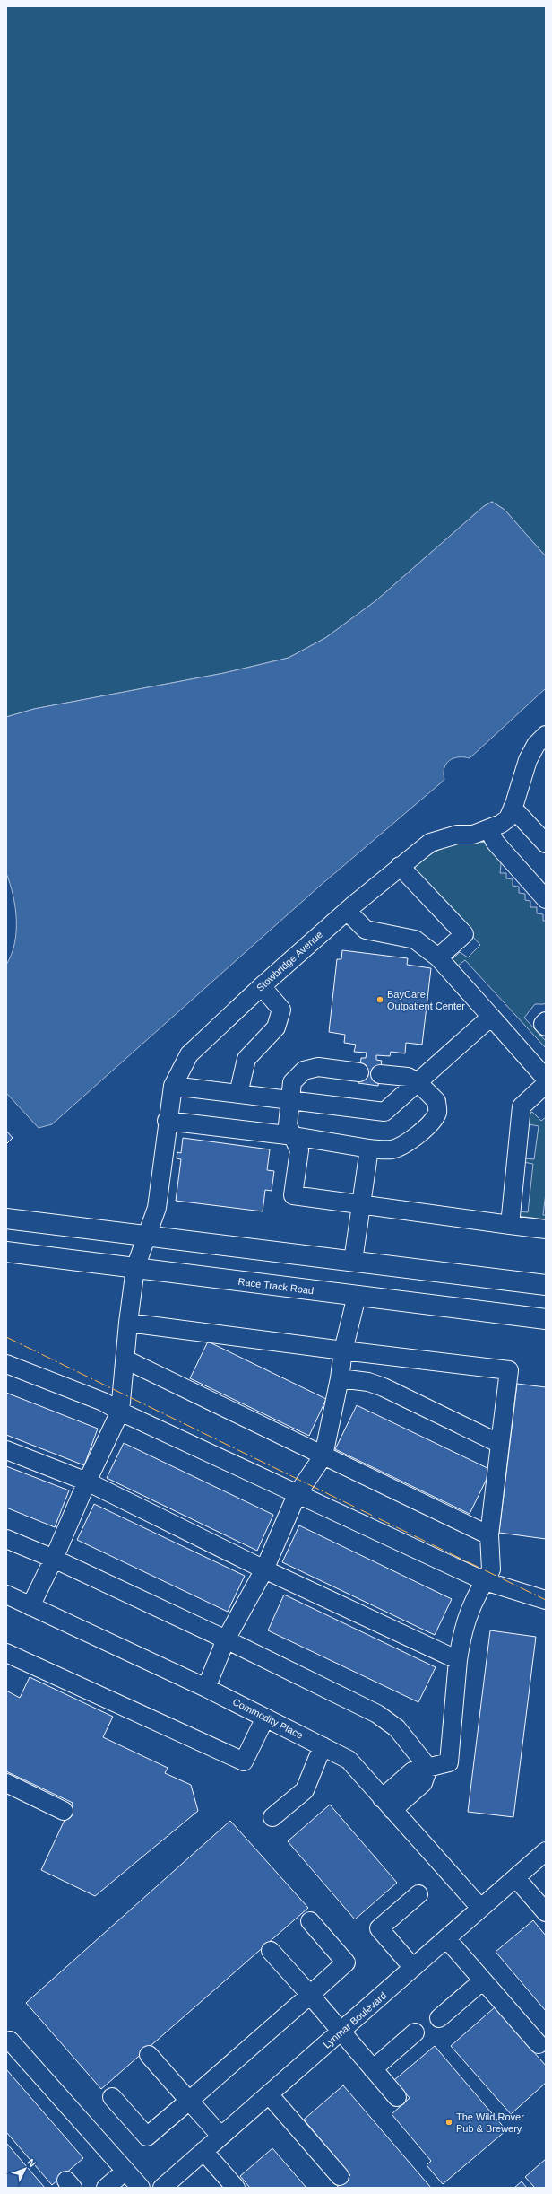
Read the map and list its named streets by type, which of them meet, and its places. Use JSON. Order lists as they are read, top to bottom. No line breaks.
{"streets":{"main road":["Race Track Road"],"street":["Stowbridge Avenue","Commodity Place","Lynmar Boulevard"]},"crossings":[["Stowbridge Avenue","Race Track Road"],["Stowbridge Avenue","Commodity Place"],["Commodity Place","Lynmar Boulevard"]],"places":["BayCare Outpatient Center","The Wild Rover Pub & Brewery"],"north":"top right"}
